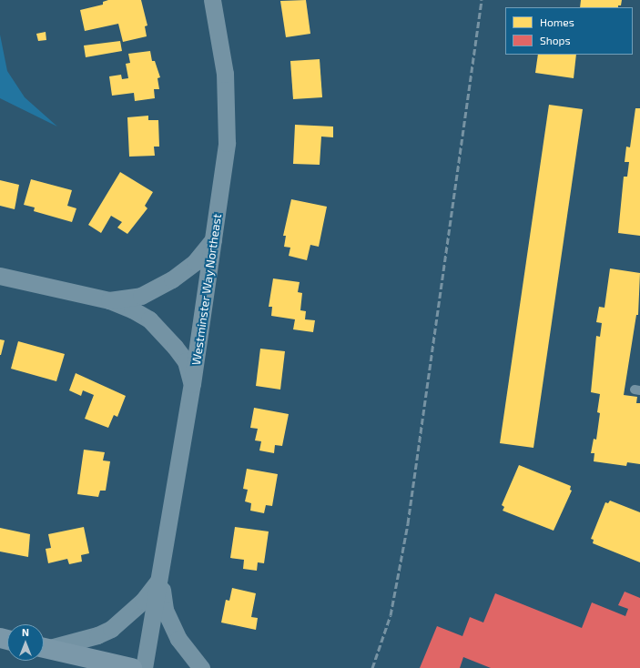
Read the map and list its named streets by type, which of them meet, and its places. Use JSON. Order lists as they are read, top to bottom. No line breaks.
{"streets":{"street":["Westminster Way Northeast"]},"legend":["Homes","Shops"],"north":"top"}
